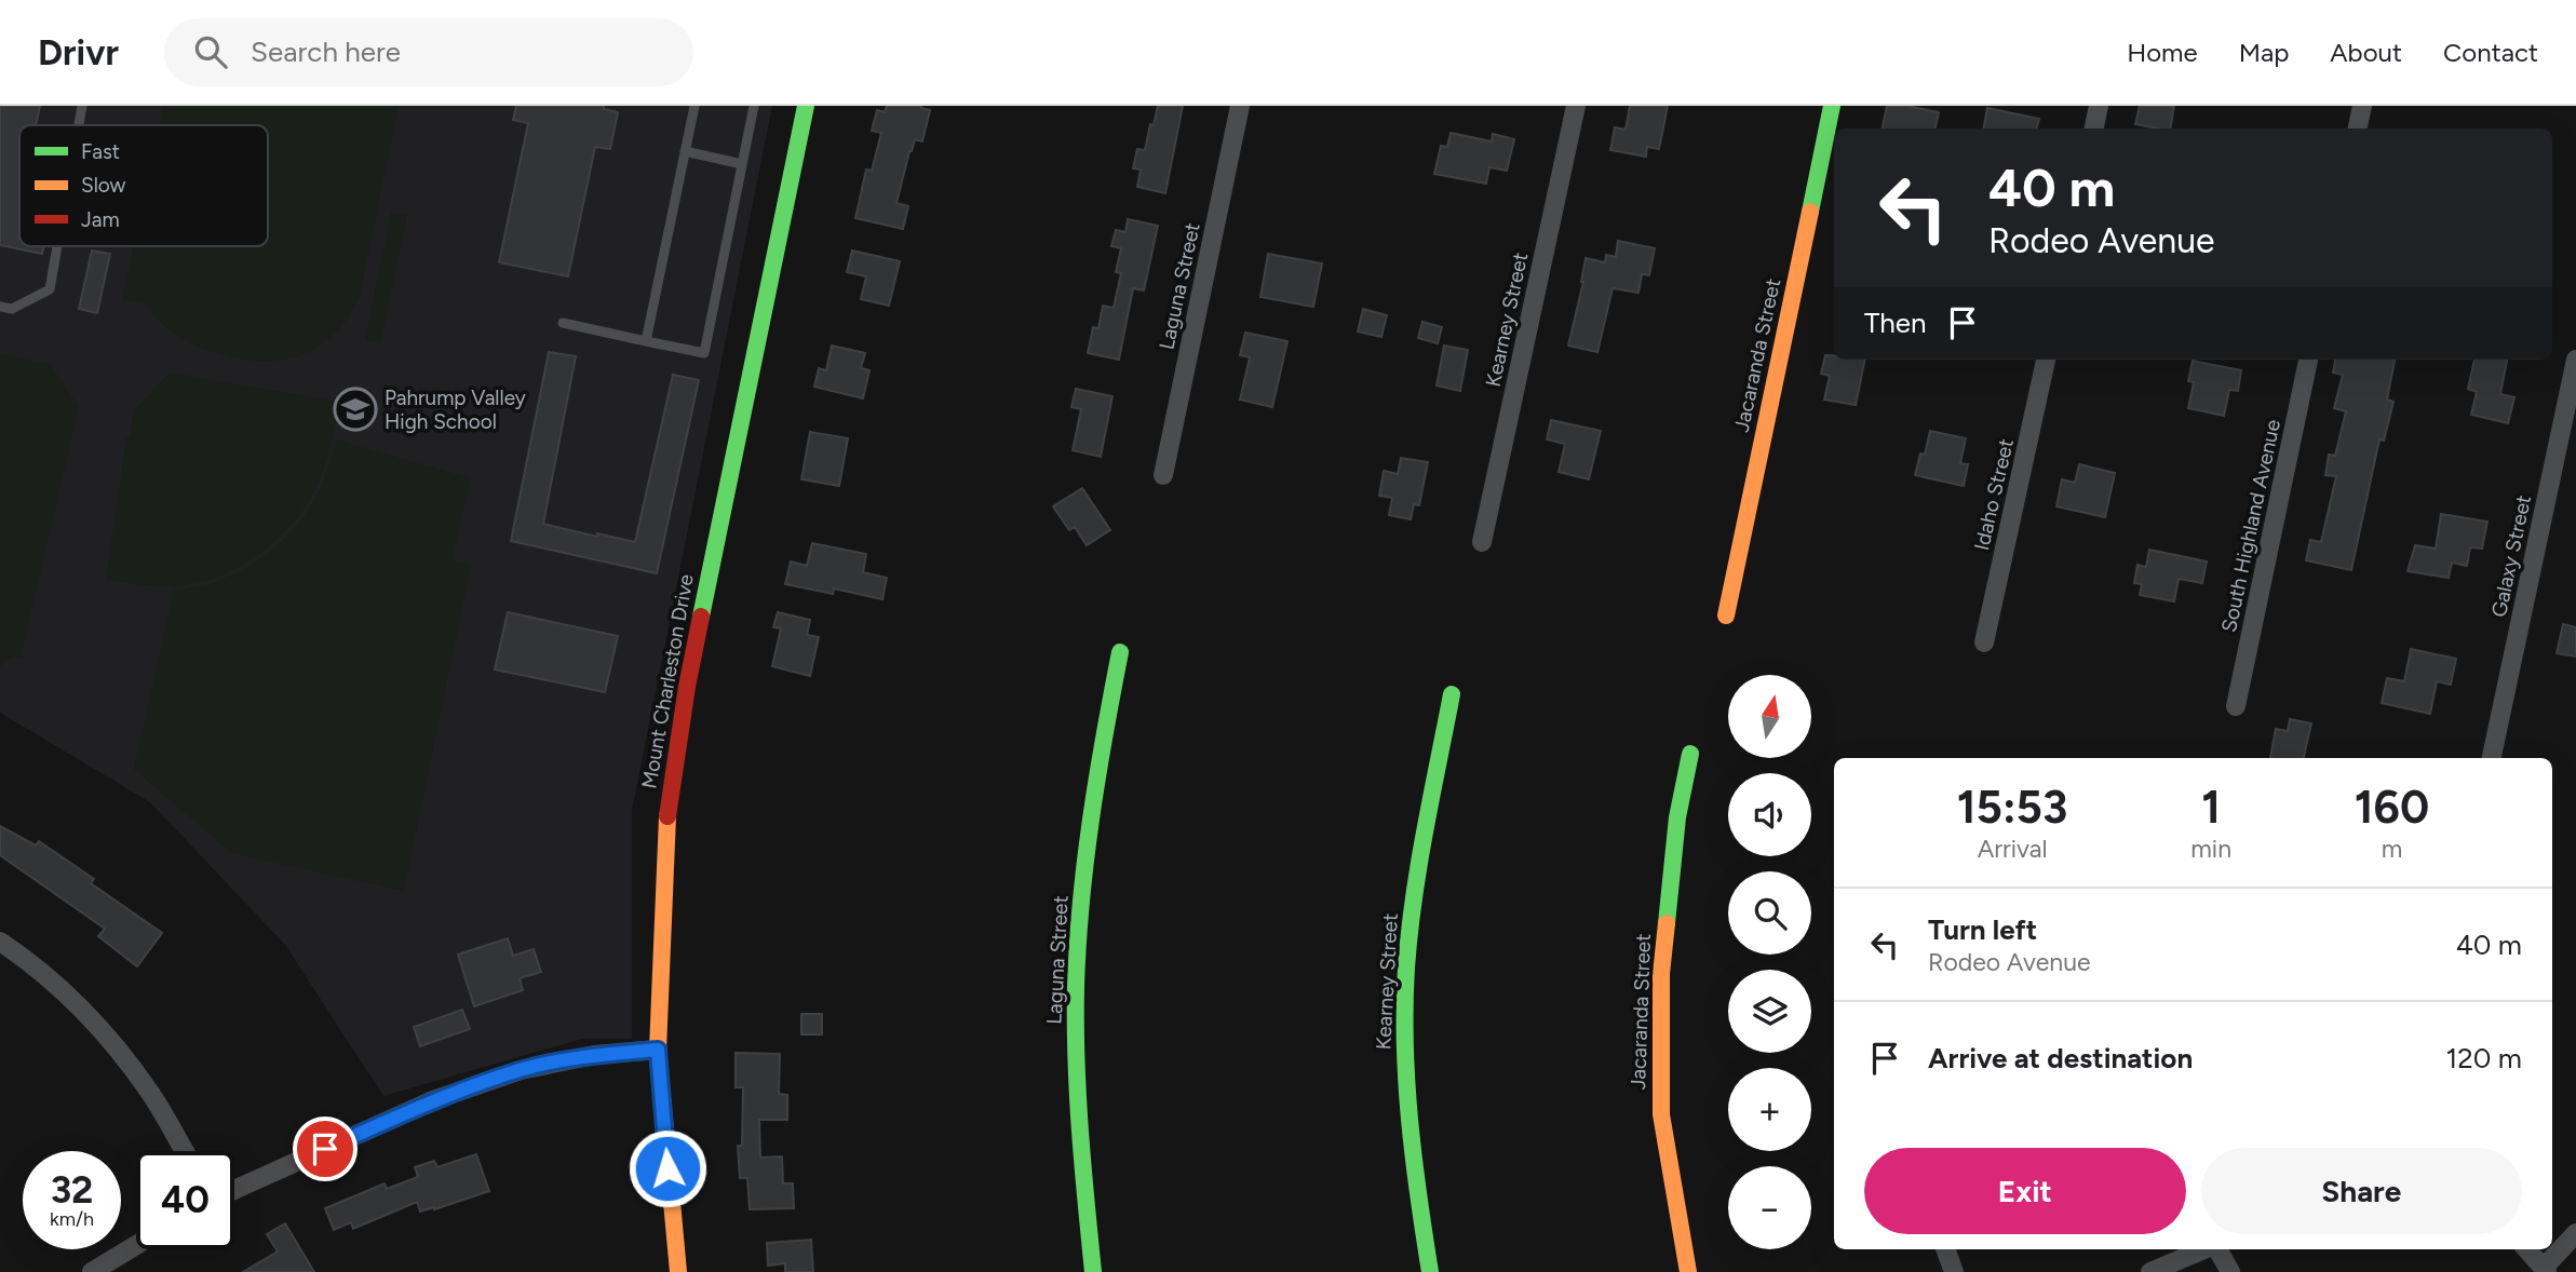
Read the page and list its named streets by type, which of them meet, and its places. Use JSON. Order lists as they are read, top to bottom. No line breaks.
{"streets":{"street":["Laguna Street","Kearney Street","Jacaranda Street","Idaho Street","South Highland Avenue","Galaxy Street","Mount Charleston Drive"]},"places":{"school or university":["Pahrump Valley High School"]},"legend":["Fast","Slow","Jam"],"north":"top","page":{"header":"Drivr","search":"Search here","nav":["Home","Map","About","Contact"],"turn":["40 m","Rodeo Avenue"],"then":"Then","map_buttons":["+","−"],"eta":["15:53","Arrival","1","min","160","m"],"list":[{"name":"Turn left","note":"Rodeo Avenue","value":"40 m"},{"name":"Arrive at destination","value":"120 m"}],"buttons":["Exit","Share"],"speed":"32 km/h","limit":"40"}}
